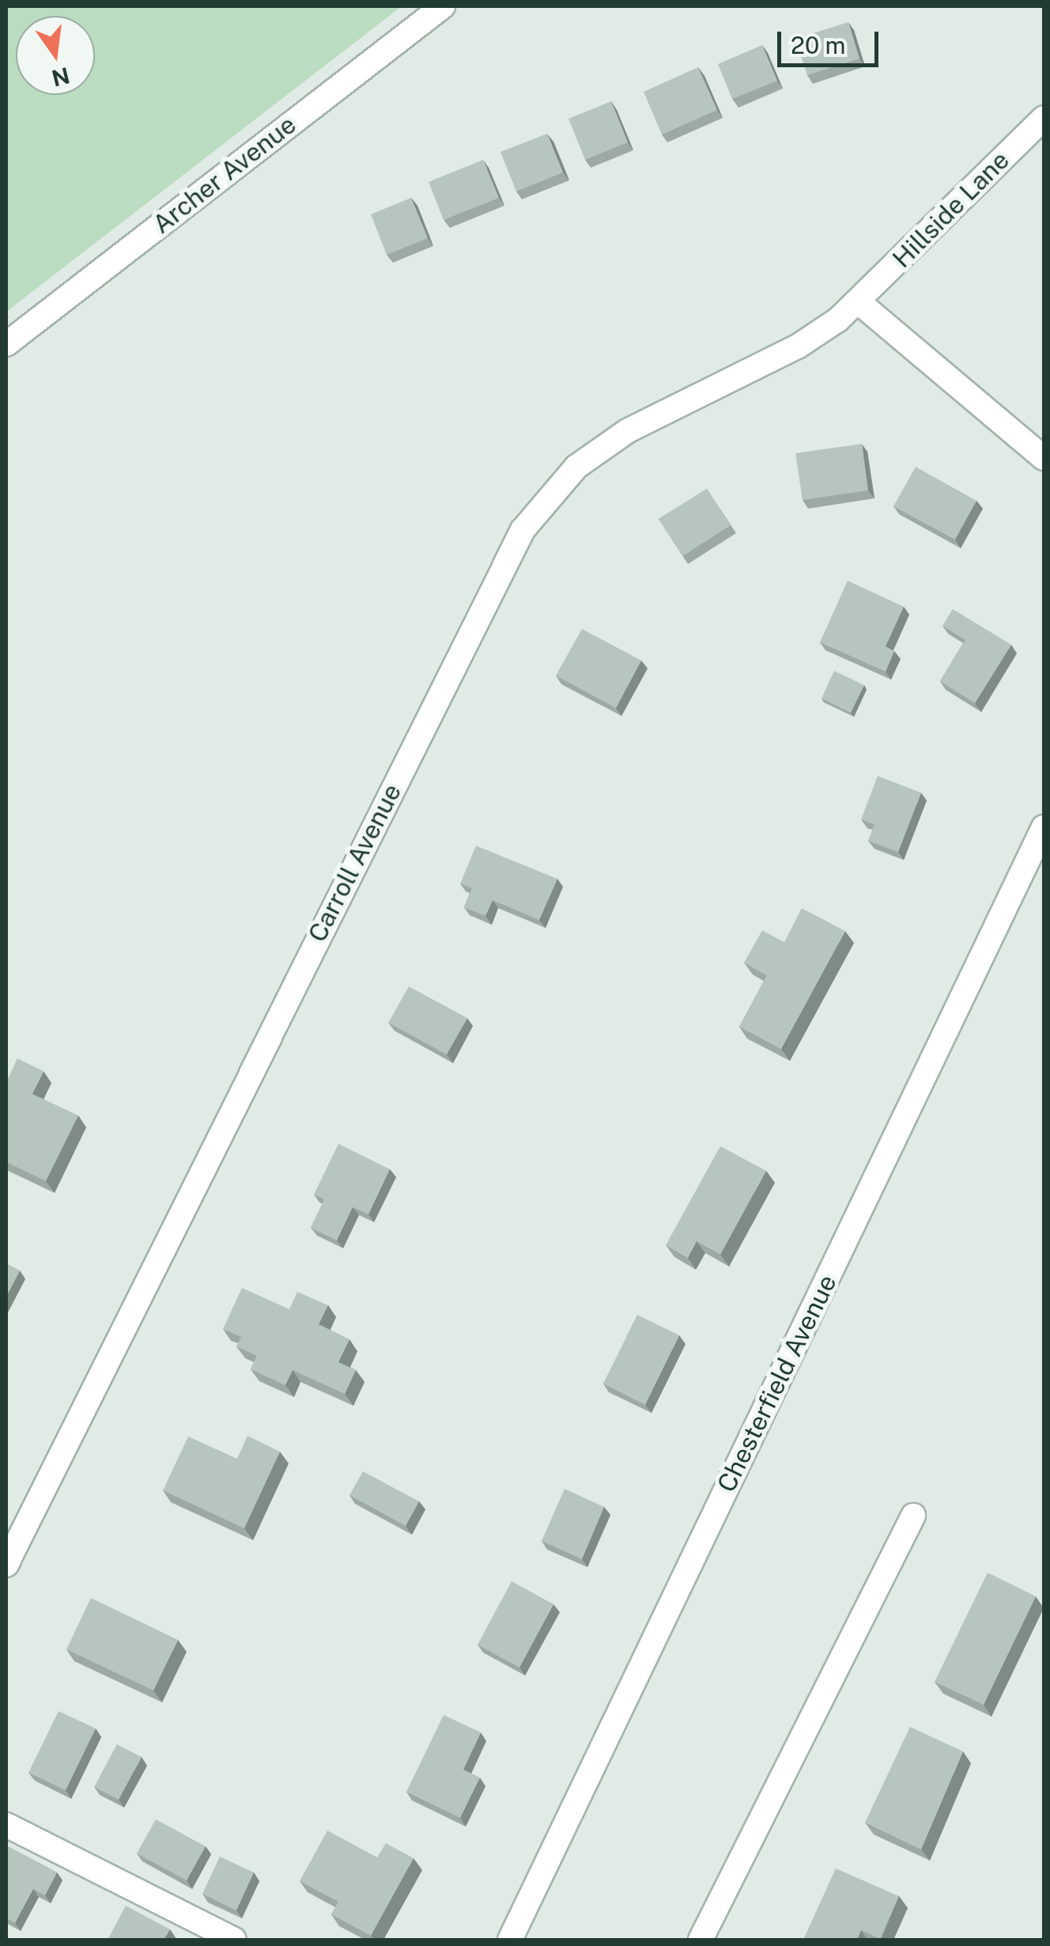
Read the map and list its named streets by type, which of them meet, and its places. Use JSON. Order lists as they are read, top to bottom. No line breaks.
{"streets":{"street":["Archer Avenue","Hillside Lane","Carroll Avenue","Chesterfield Avenue"]},"crossings":[["Hillside Lane","Carroll Avenue"]],"scale_bar":"20 m","north":"bottom"}
